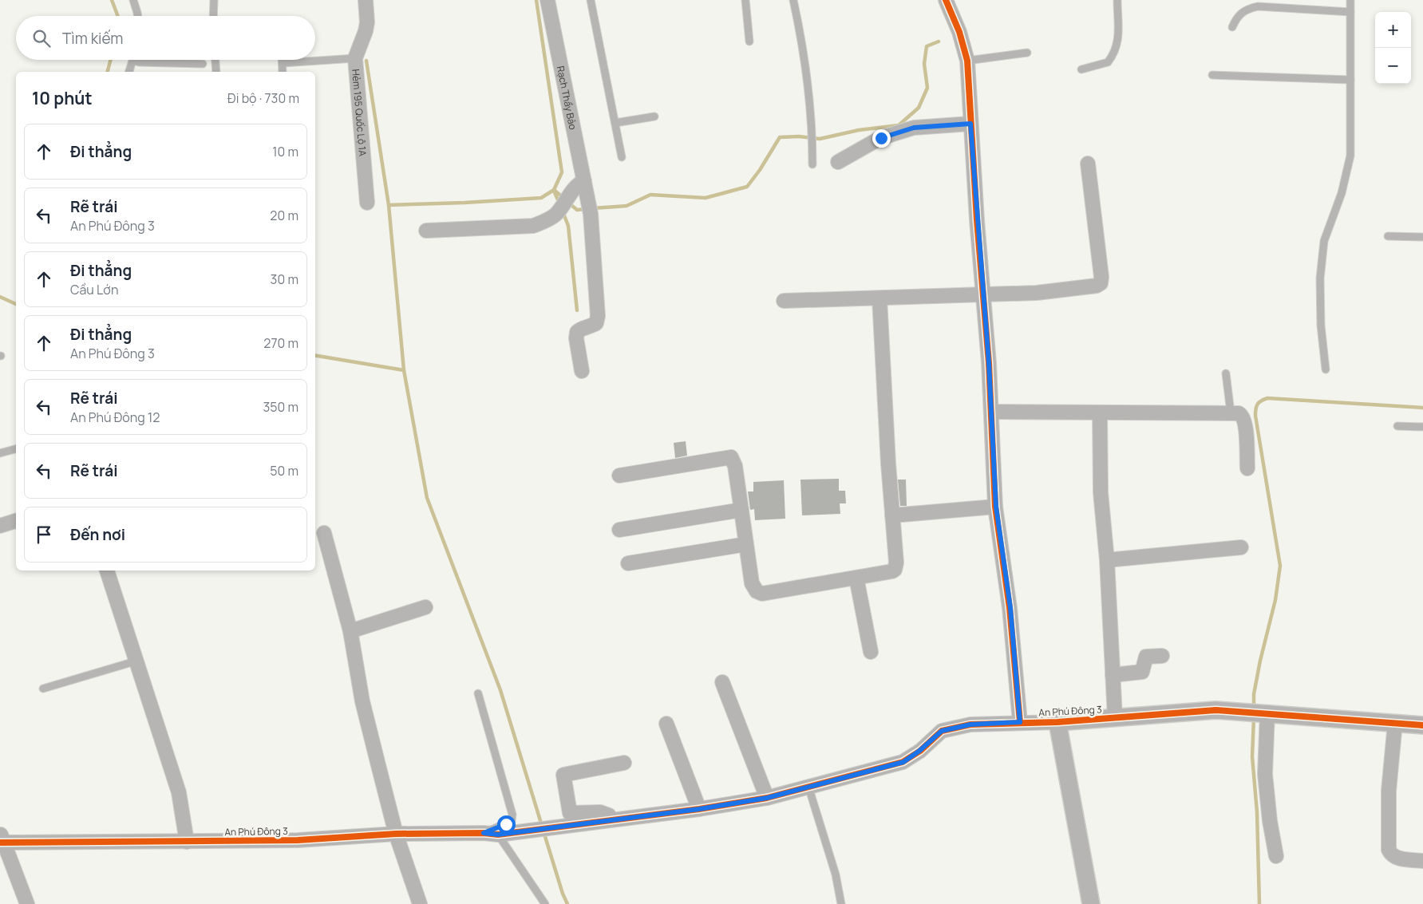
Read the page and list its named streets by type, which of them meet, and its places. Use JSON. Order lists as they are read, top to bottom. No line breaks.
{"streets":{"street":["Rạch Thầy Bảo","Hẻm 195 Quốc Lộ 1A","An Phú Đông 3"]},"page":{"map_buttons":["+","−"],"search":"Tìm kiếm","heading":["10 phút","Đi bộ · 730 m"],"list":[["Đi thẳng","10 m"],["Rẽ trái","An Phú Đông 3","20 m"],["Đi thẳng","Cầu Lớn","30 m"],["Đi thẳng","An Phú Đông 3","270 m"],["Rẽ trái","An Phú Đông 12","350 m"],["Rẽ trái","50 m"],"Đến nơi"]}}
